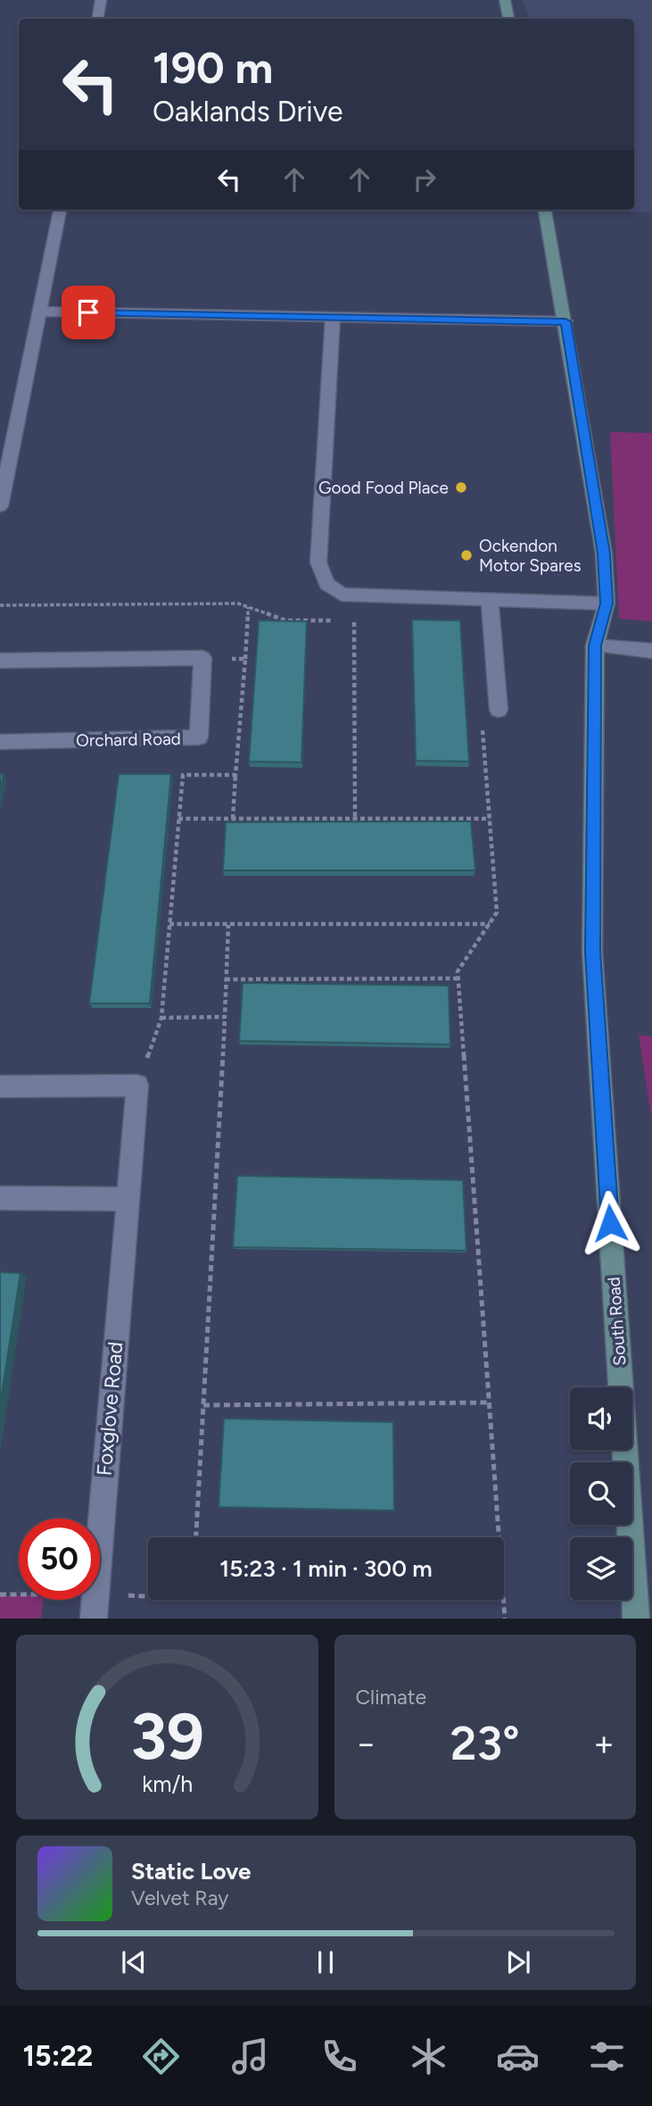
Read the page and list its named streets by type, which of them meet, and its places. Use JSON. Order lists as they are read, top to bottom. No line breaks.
{"streets":{"main road":["South Road"],"street":["Orchard Road","Foxglove Road"]},"places":["Good Food Place","Ockendon Motor Spares"],"page":{"turn":["190 m","Oaklands Drive"],"limit":"50","trip":"15:23 · 1 min · 300 m","tile":"Climate","heat":["−","23°","+"],"song":["Static Love","Velvet Ray"],"tabs":"15:22","gauge":["39","km/h"]}}
